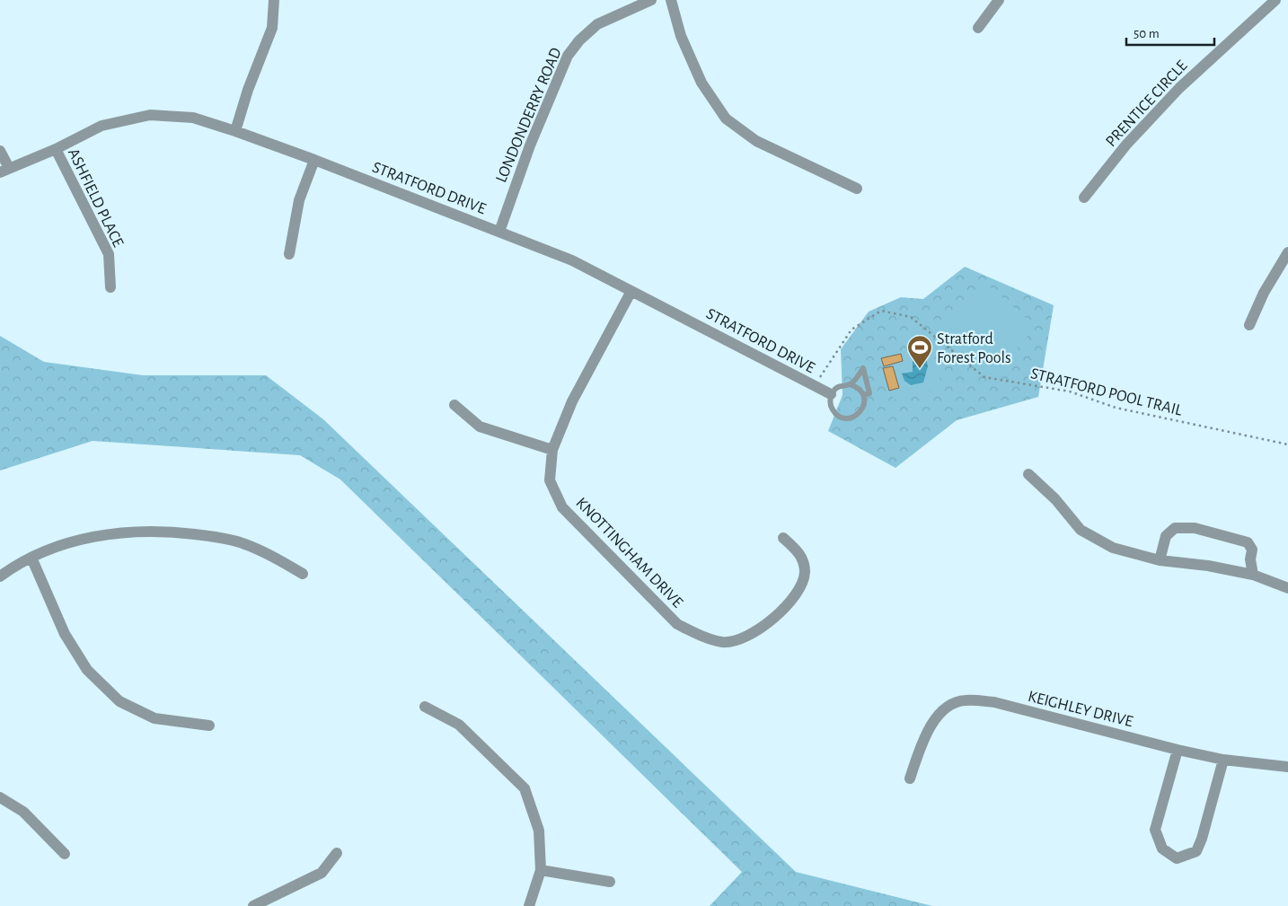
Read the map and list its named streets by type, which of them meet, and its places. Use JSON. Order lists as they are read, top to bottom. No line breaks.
{"streets":{"street":["PRENTICE CIRCLE","LONDONDERRY ROAD","STRATFORD DRIVE","ASHFIELD PLACE","KNOTTINGHAM DRIVE","KEIGHLEY DRIVE"],"path":["STRATFORD POOL TRAIL"]},"crossings":[["LONDONDERRY ROAD","STRATFORD DRIVE"],["STRATFORD DRIVE","ASHFIELD PLACE"],["STRATFORD DRIVE","STRATFORD POOL TRAIL"],["STRATFORD DRIVE","KNOTTINGHAM DRIVE"]],"places":{"sports":["Stratford Forest Pools"]},"scale_bar":"50 m"}
